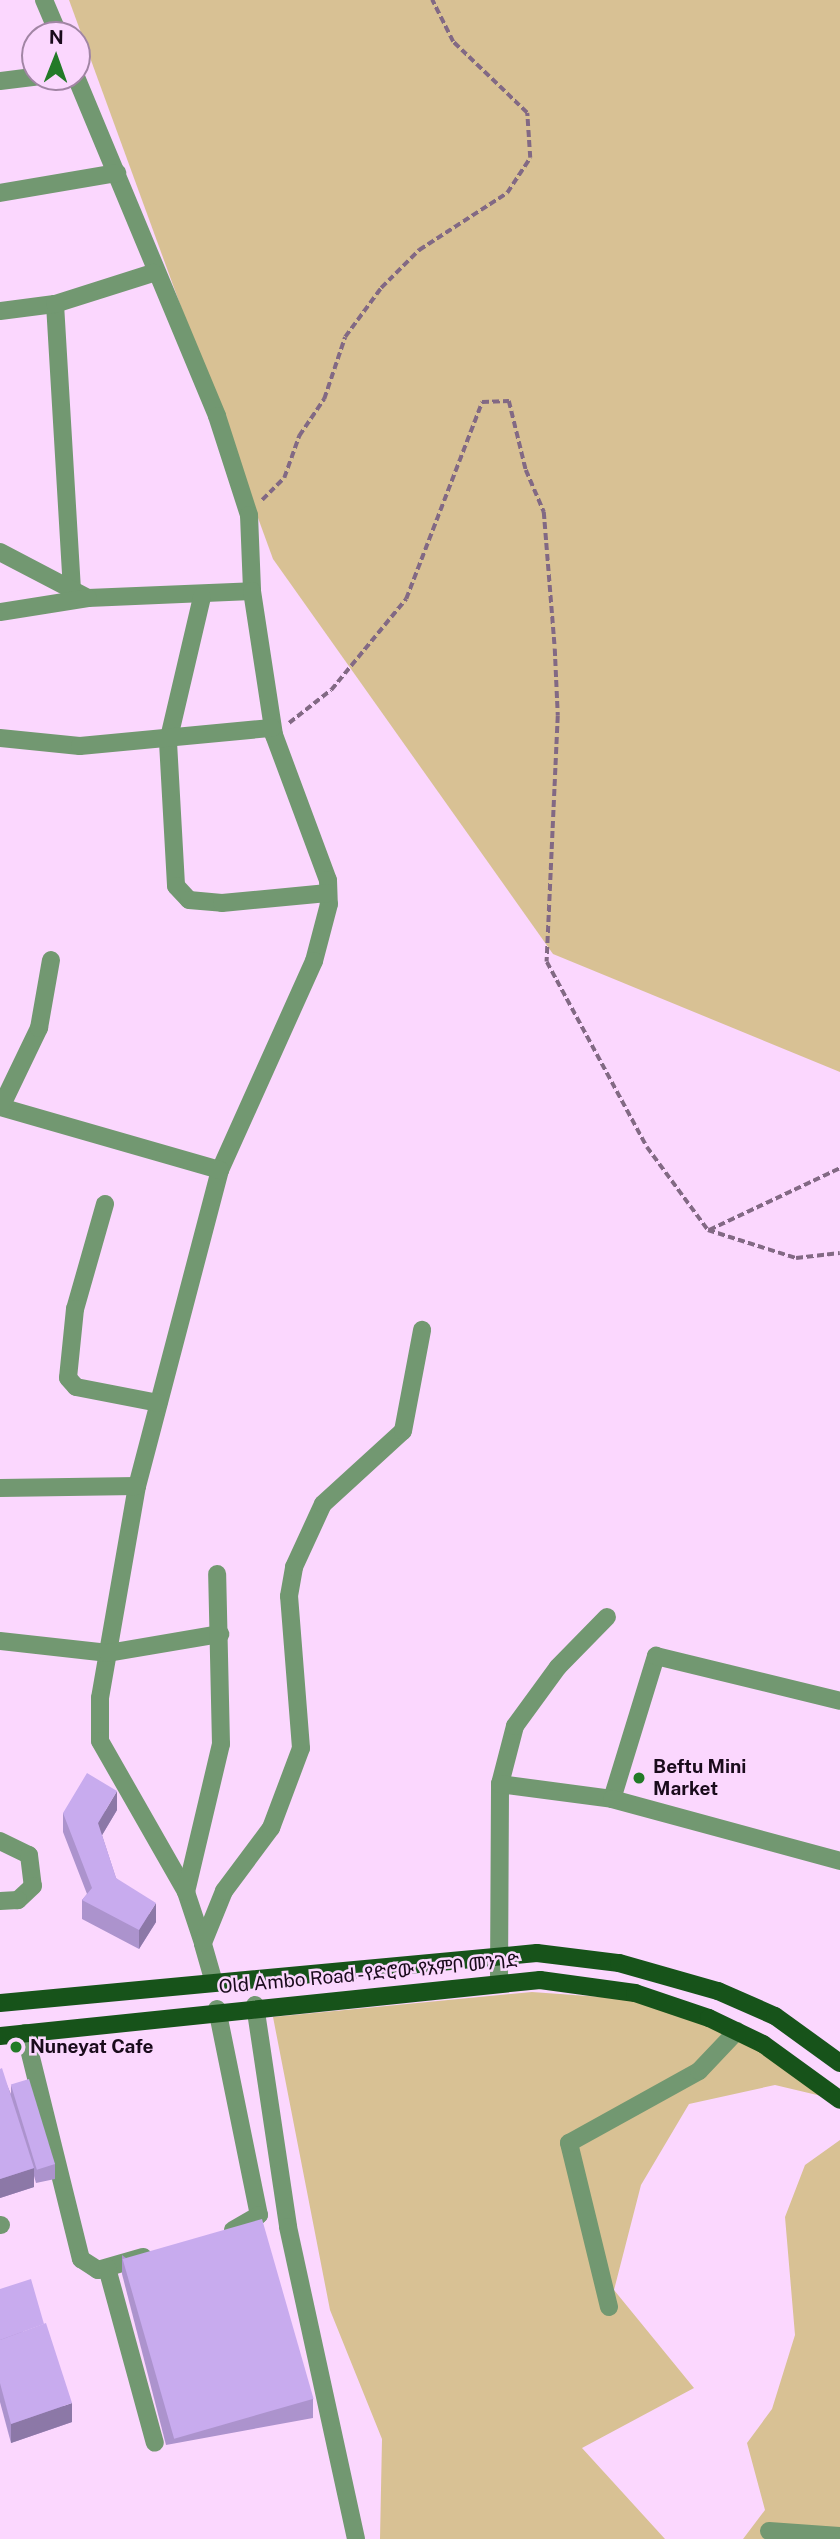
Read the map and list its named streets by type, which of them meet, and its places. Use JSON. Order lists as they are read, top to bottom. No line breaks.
{"streets":{"main road":["Old Ambo Road -የድሮው የአምቦ መንገድ"]},"places":["Beftu Mini Market","Nuneyat Cafe"],"north":"top"}
